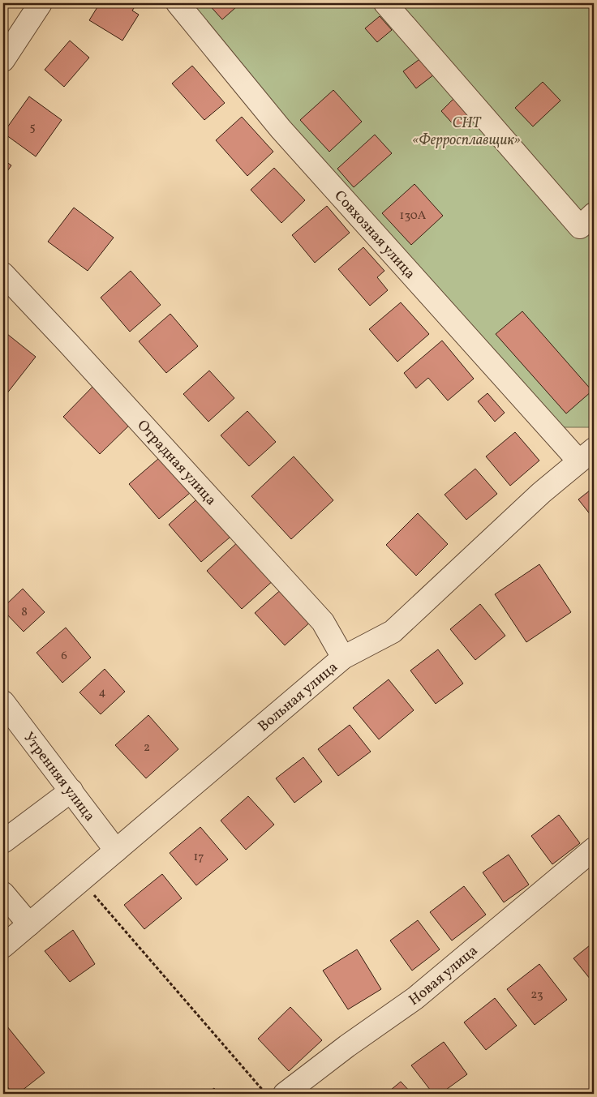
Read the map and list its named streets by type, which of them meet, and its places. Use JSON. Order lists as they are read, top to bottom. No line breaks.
{"streets":{"street":["Совхозная улица","Отрадная улица","Вольная улица","Утренняя улица","Новая улица"]},"crossings":[["Совхозная улица","Вольная улица"],["Отрадная улица","Вольная улица"],["Вольная улица","Утренняя улица"]],"parks":["СНТ «Ферросплавщик»"],"house_numbers":["5","130А","8","6","4","2","17","23"]}
